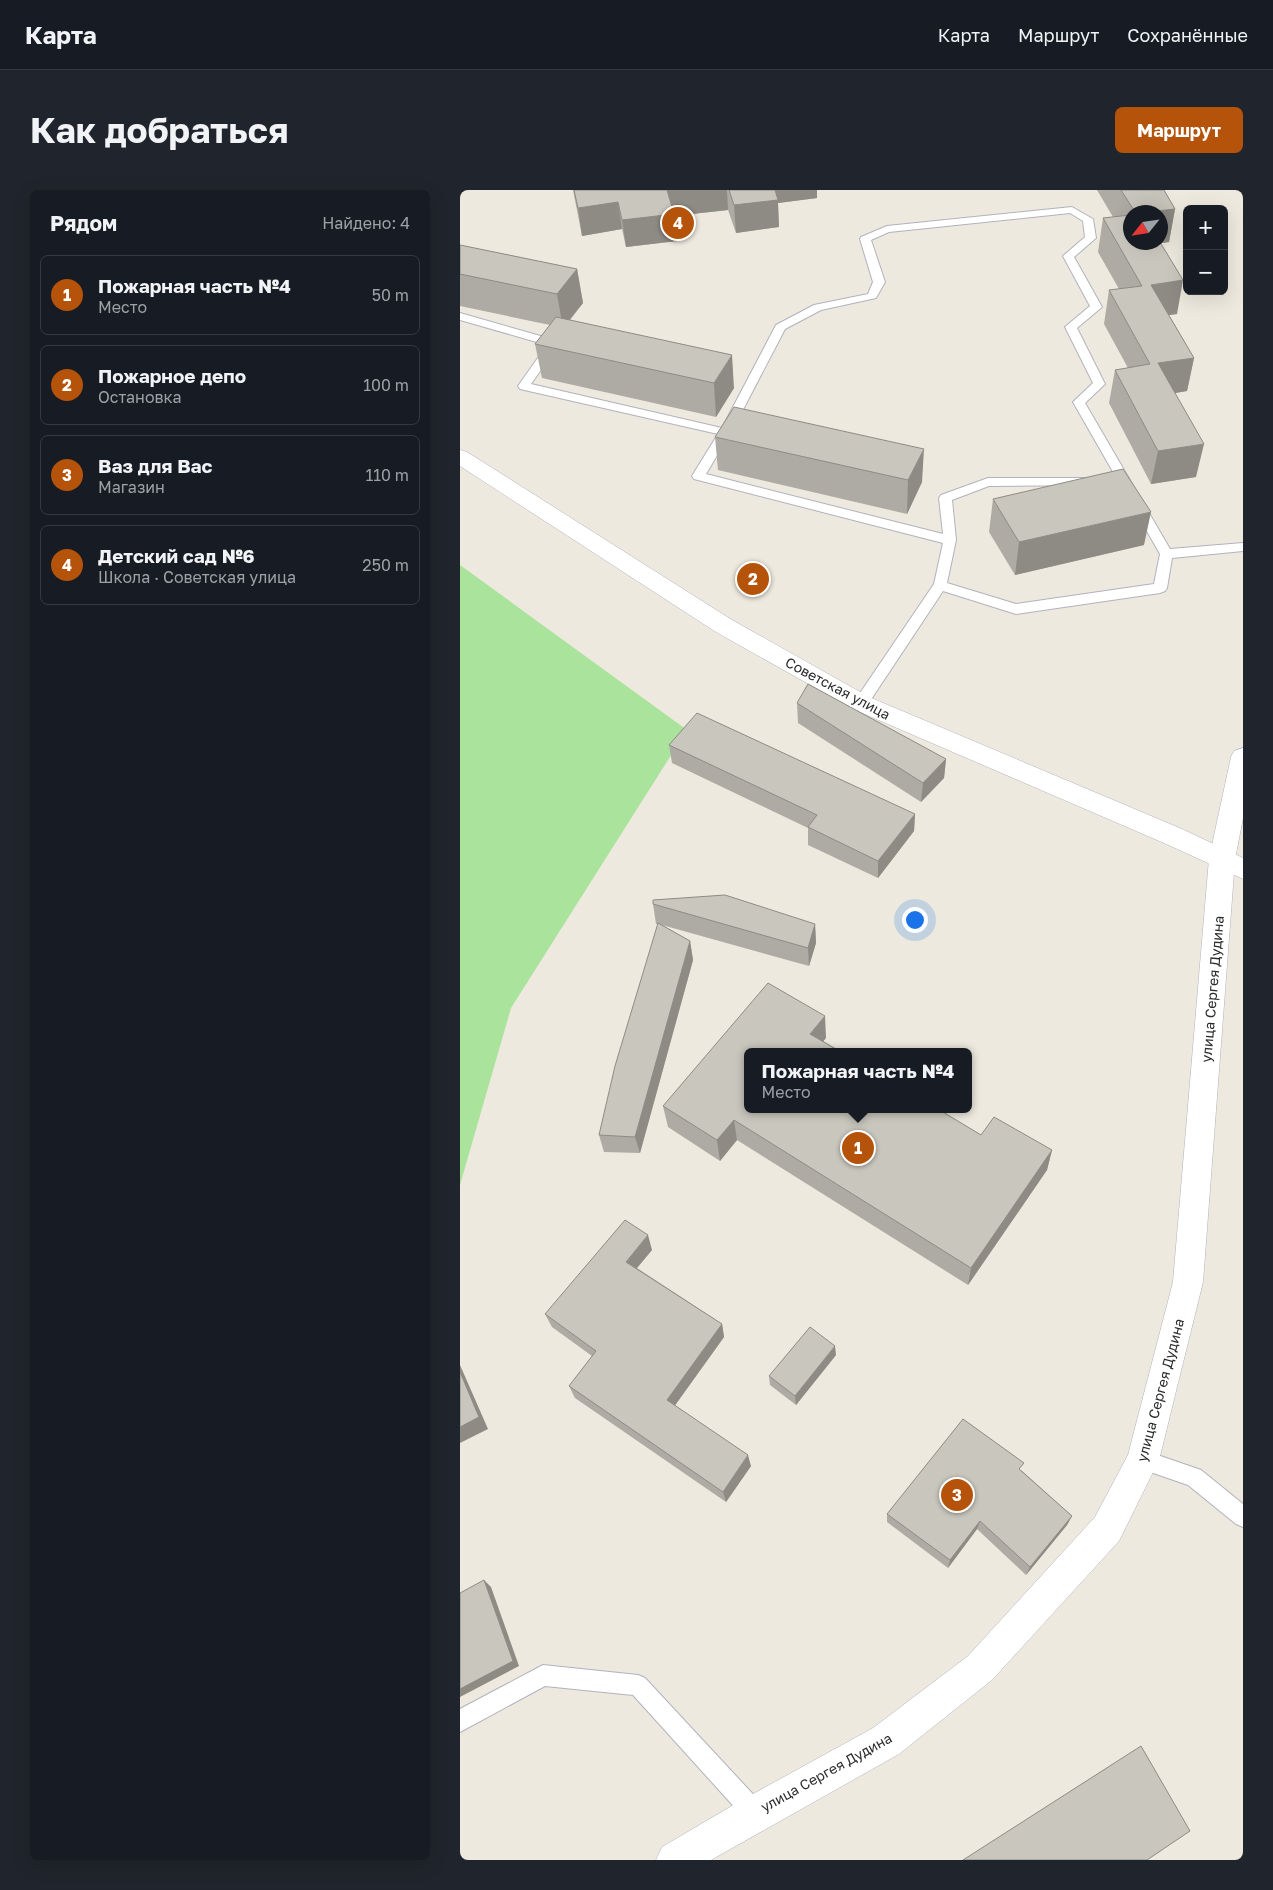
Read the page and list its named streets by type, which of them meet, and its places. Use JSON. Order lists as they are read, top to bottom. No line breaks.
{"streets":{"street":["Советская улица","улица Сергея Дудина"]},"crossings":[["Советская улица","улица Сергея Дудина"]],"north":"bottom left","page":{"header":"Карта","nav":["Карта","Маршрут","Сохранённые"],"buttons":"Маршрут","title":"Как добраться","heading":["Рядом","Найдено: 4"],"map_buttons":["+","−"],"pins":["4","2","1","3"],"list":[{"mark":"1","name":"Пожарная часть №4","note":"Место","value":"50 m"},{"mark":"2","name":"Пожарное депо","note":"Остановка","value":"100 m"},{"mark":"3","name":"Ваз для Вас","note":"Магазин","value":"110 m"},{"mark":"4","name":"Детский сад №6","note":"Школа · Советская улица","value":"250 m"}],"popup":["Пожарная часть №4","Место"]}}
